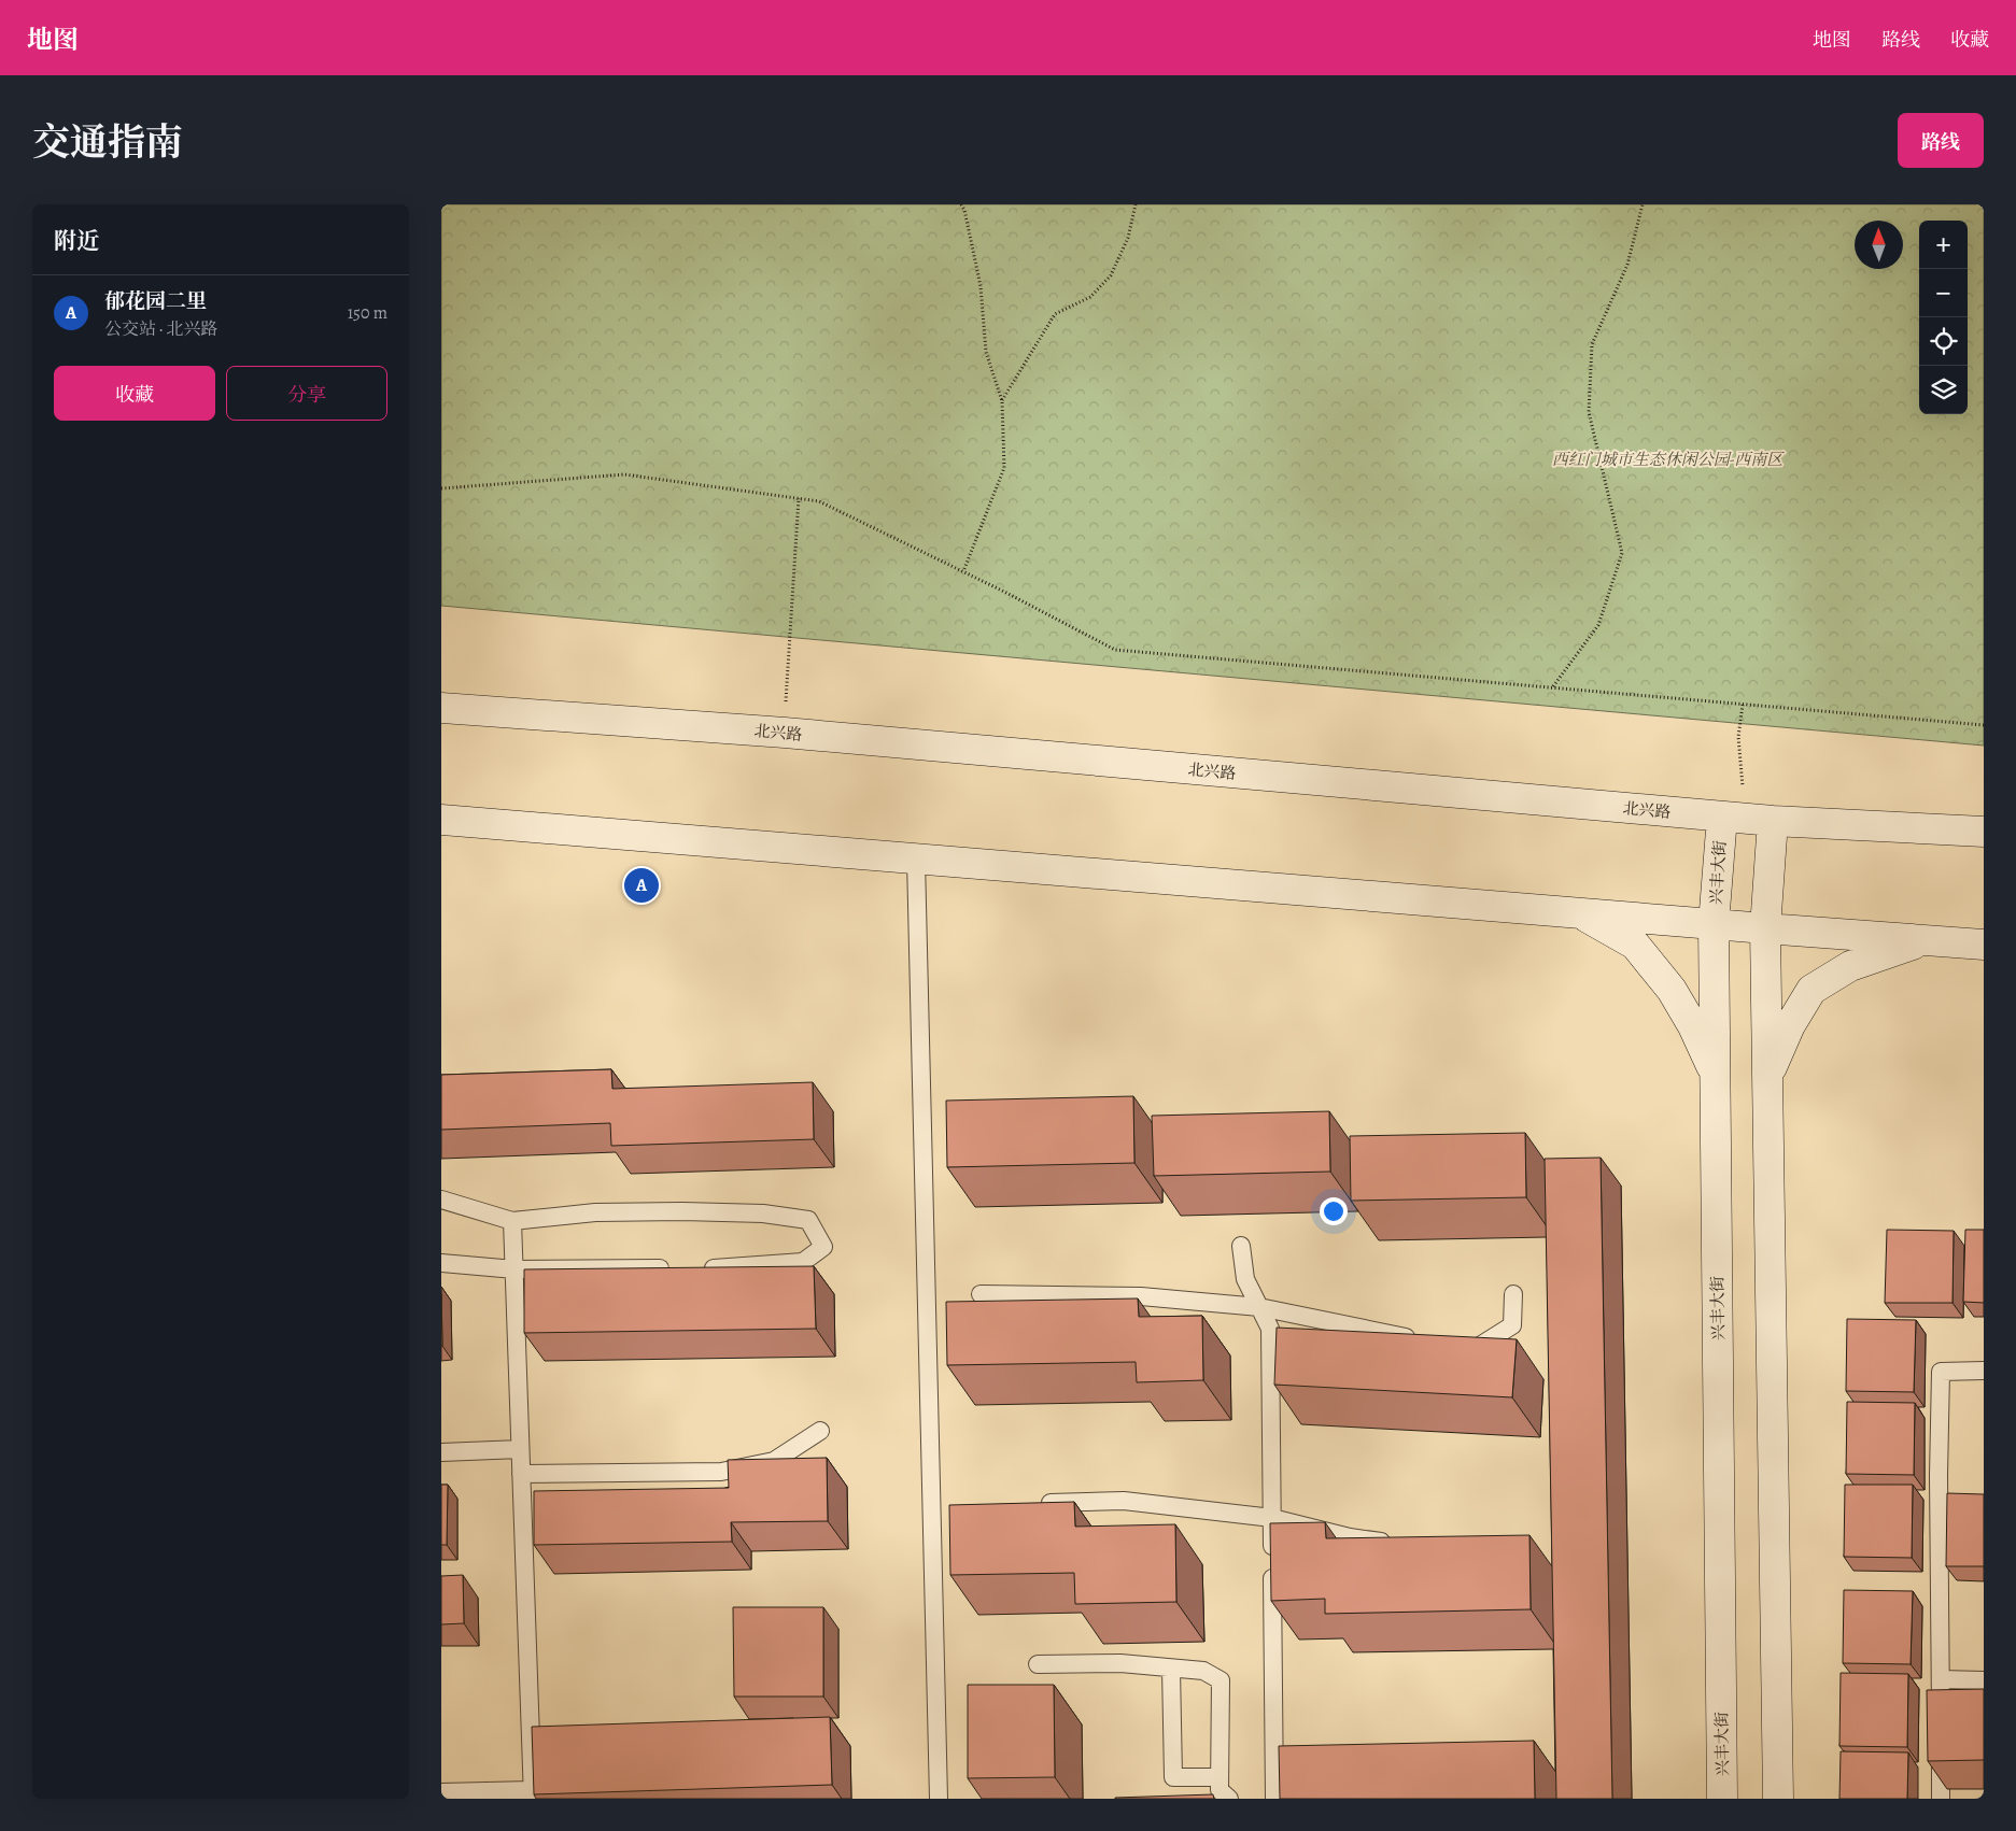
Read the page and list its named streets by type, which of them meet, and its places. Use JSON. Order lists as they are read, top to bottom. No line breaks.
{"streets":{"main road":["北兴路","兴丰大街"]},"crossings":[["北兴路","兴丰大街"]],"parks":["西红门城市生态休闲公园-西南区"],"north":"top","page":{"header":"地图","nav":["地图","路线","收藏"],"title":"交通指南","buttons":["路线",["收藏","分享"]],"heading":"附近","map_buttons":["+","−"],"list":[{"mark":"A","name":"郁花园二里","note":"公交站 · 北兴路","value":"150 m"}],"pins":"A"}}
